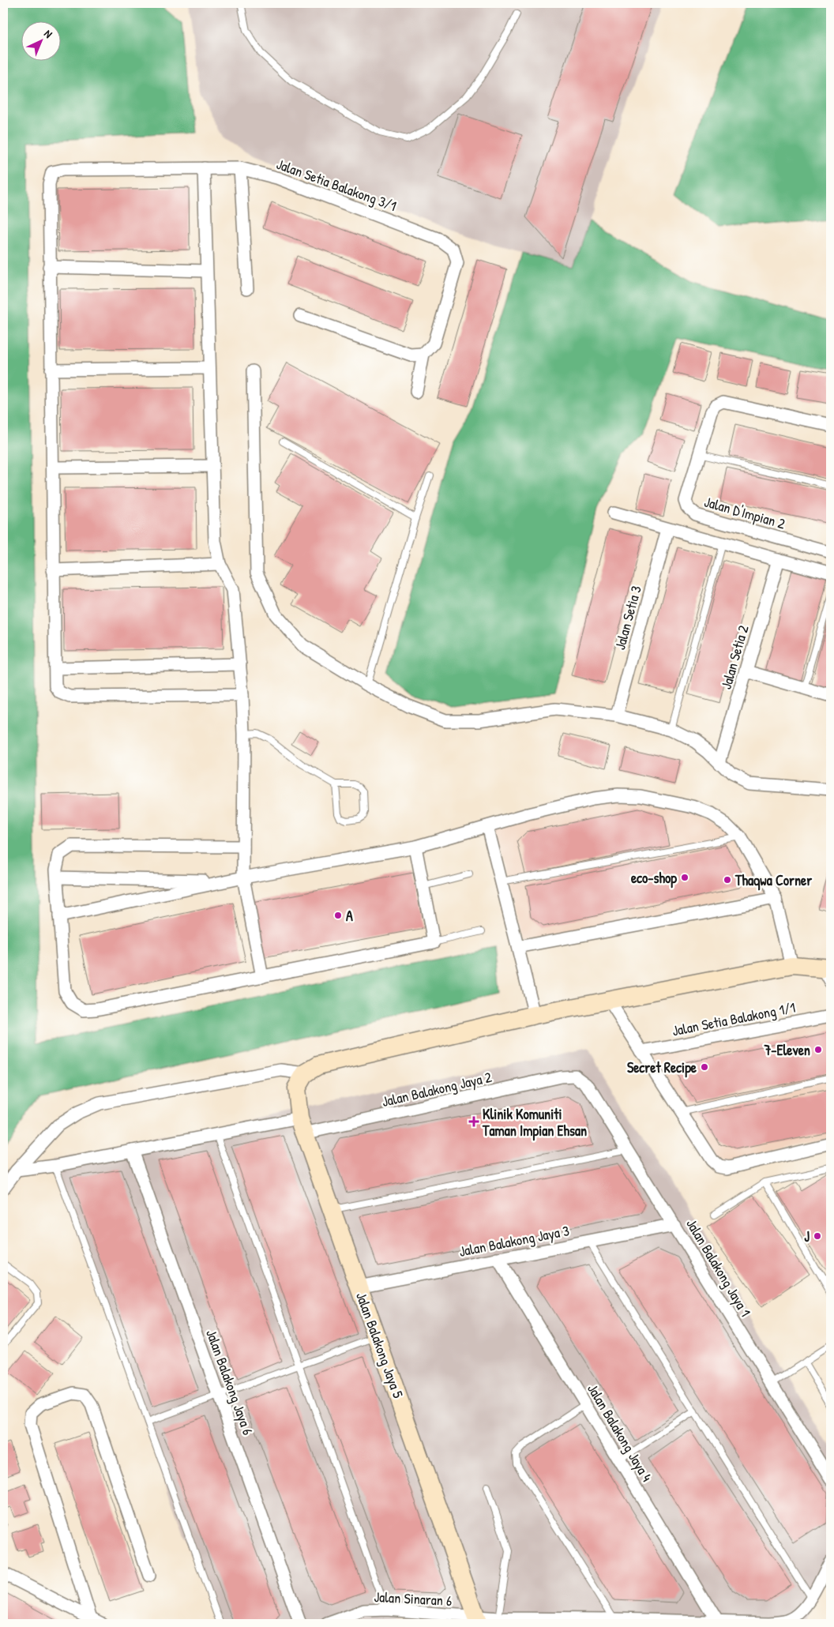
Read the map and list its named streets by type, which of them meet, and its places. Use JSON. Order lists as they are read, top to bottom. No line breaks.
{"streets":{"street":["Jalan Setia Balakong 3/1","Jalan D'Impian 2","Jalan Setia 3","Jalan Setia 2","Jalan Setia Balakong 1/1","Jalan Balakong Jaya 2","Jalan Balakong Jaya 3","Jalan Balakong Jaya 1","Jalan Balakong Jaya 5","Jalan Balakong Jaya 6","Jalan Balakong Jaya 4","Jalan Sinaran 6"]},"crossings":[["Jalan Balakong Jaya 2","Jalan Balakong Jaya 1"],["Jalan Balakong Jaya 2","Jalan Balakong Jaya 5"],["Jalan Balakong Jaya 2","Jalan Balakong Jaya 6"],["Jalan Balakong Jaya 3","Jalan Balakong Jaya 1"],["Jalan Balakong Jaya 3","Jalan Balakong Jaya 5"],["Jalan Balakong Jaya 3","Jalan Balakong Jaya 4"],["Jalan Balakong Jaya 5","Jalan Sinaran 6"],["Jalan Balakong Jaya 4","Jalan Sinaran 6"]],"places":{"other":["eco-shop","Thaqwa Corner","A","7-Eleven","Secret Recipe","J"],"health":["Klinik Komuniti Taman Impian Ehsan"]},"north":"top right"}
